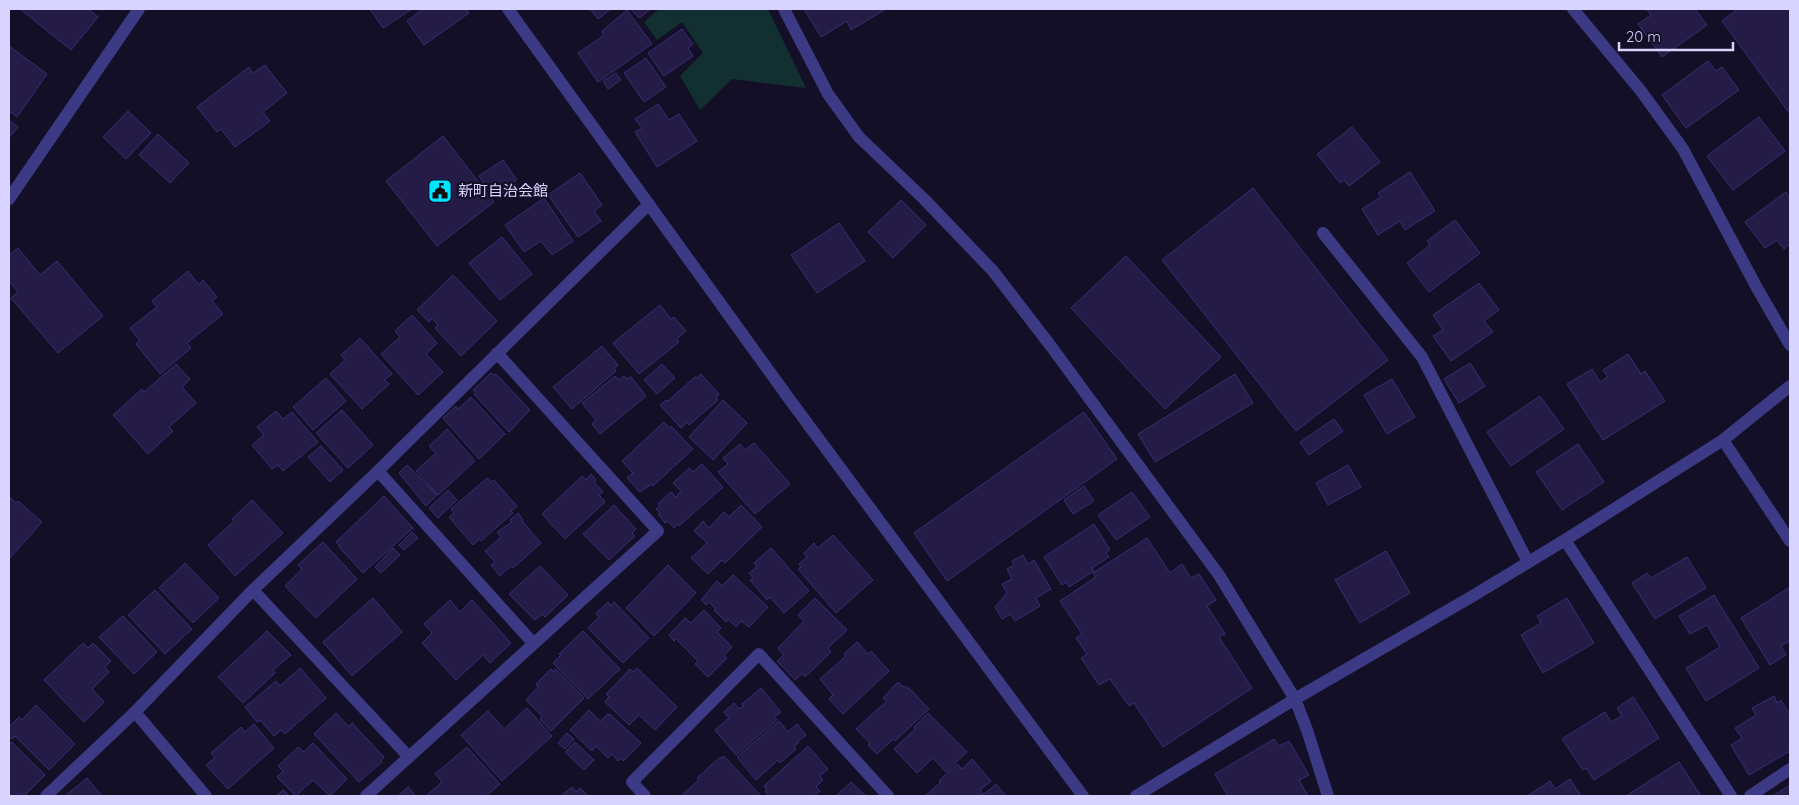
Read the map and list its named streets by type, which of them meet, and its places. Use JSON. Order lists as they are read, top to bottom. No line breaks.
{"places":{"public building":["新町自治会館"]},"scale_bar":"20 m"}
